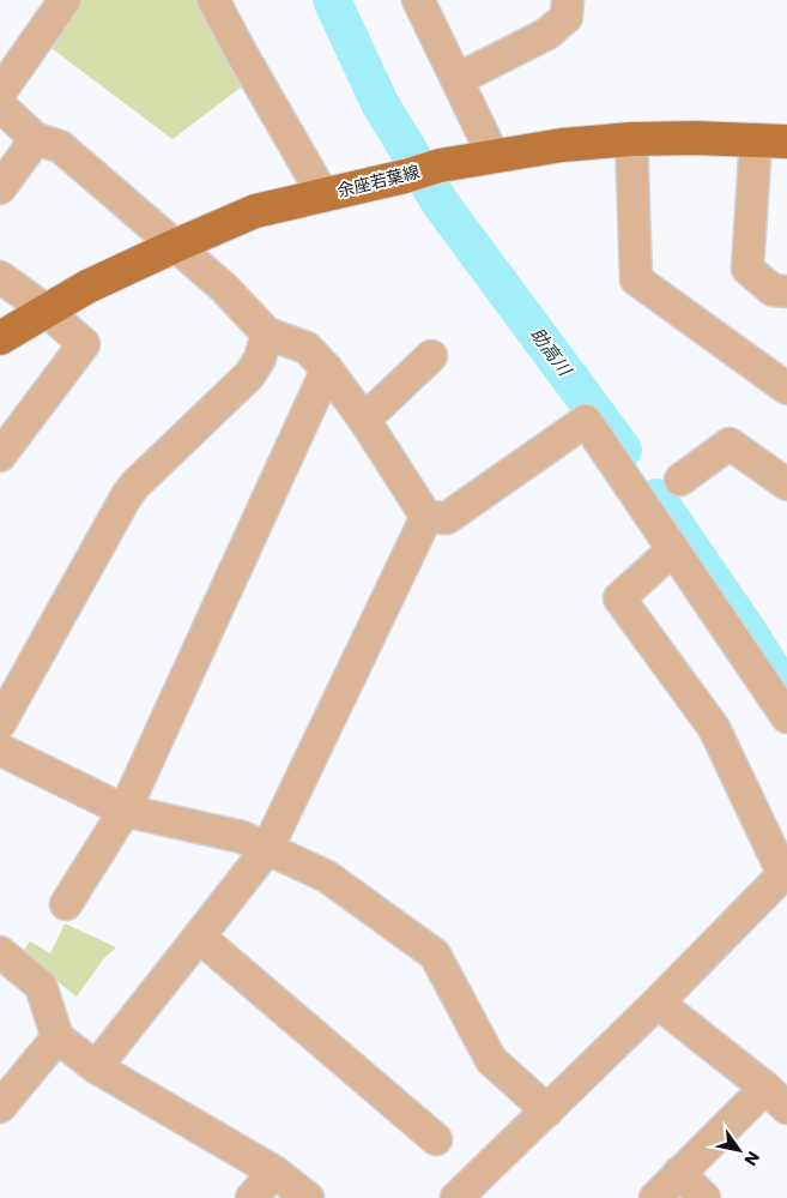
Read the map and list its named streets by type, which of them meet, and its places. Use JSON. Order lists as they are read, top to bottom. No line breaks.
{"streets":{"main road":["余座若葉線"]},"water":["助高川"],"north":"bottom right"}
